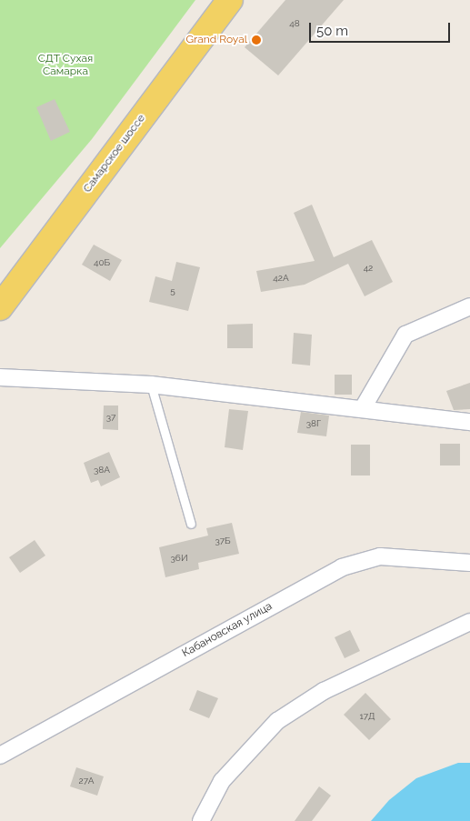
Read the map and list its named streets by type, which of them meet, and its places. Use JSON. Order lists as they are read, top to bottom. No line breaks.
{"streets":{"main road":["Самарское шоссе"],"street":["Кабановская улица"]},"parks":["СДТ Сухая Самарка"],"places":["Grand Royal"],"house_numbers":["48","40Б","42","42А","5","37","38Г","38А","37Б","36И","17Д","27А"],"scale_bar":"50 m"}
